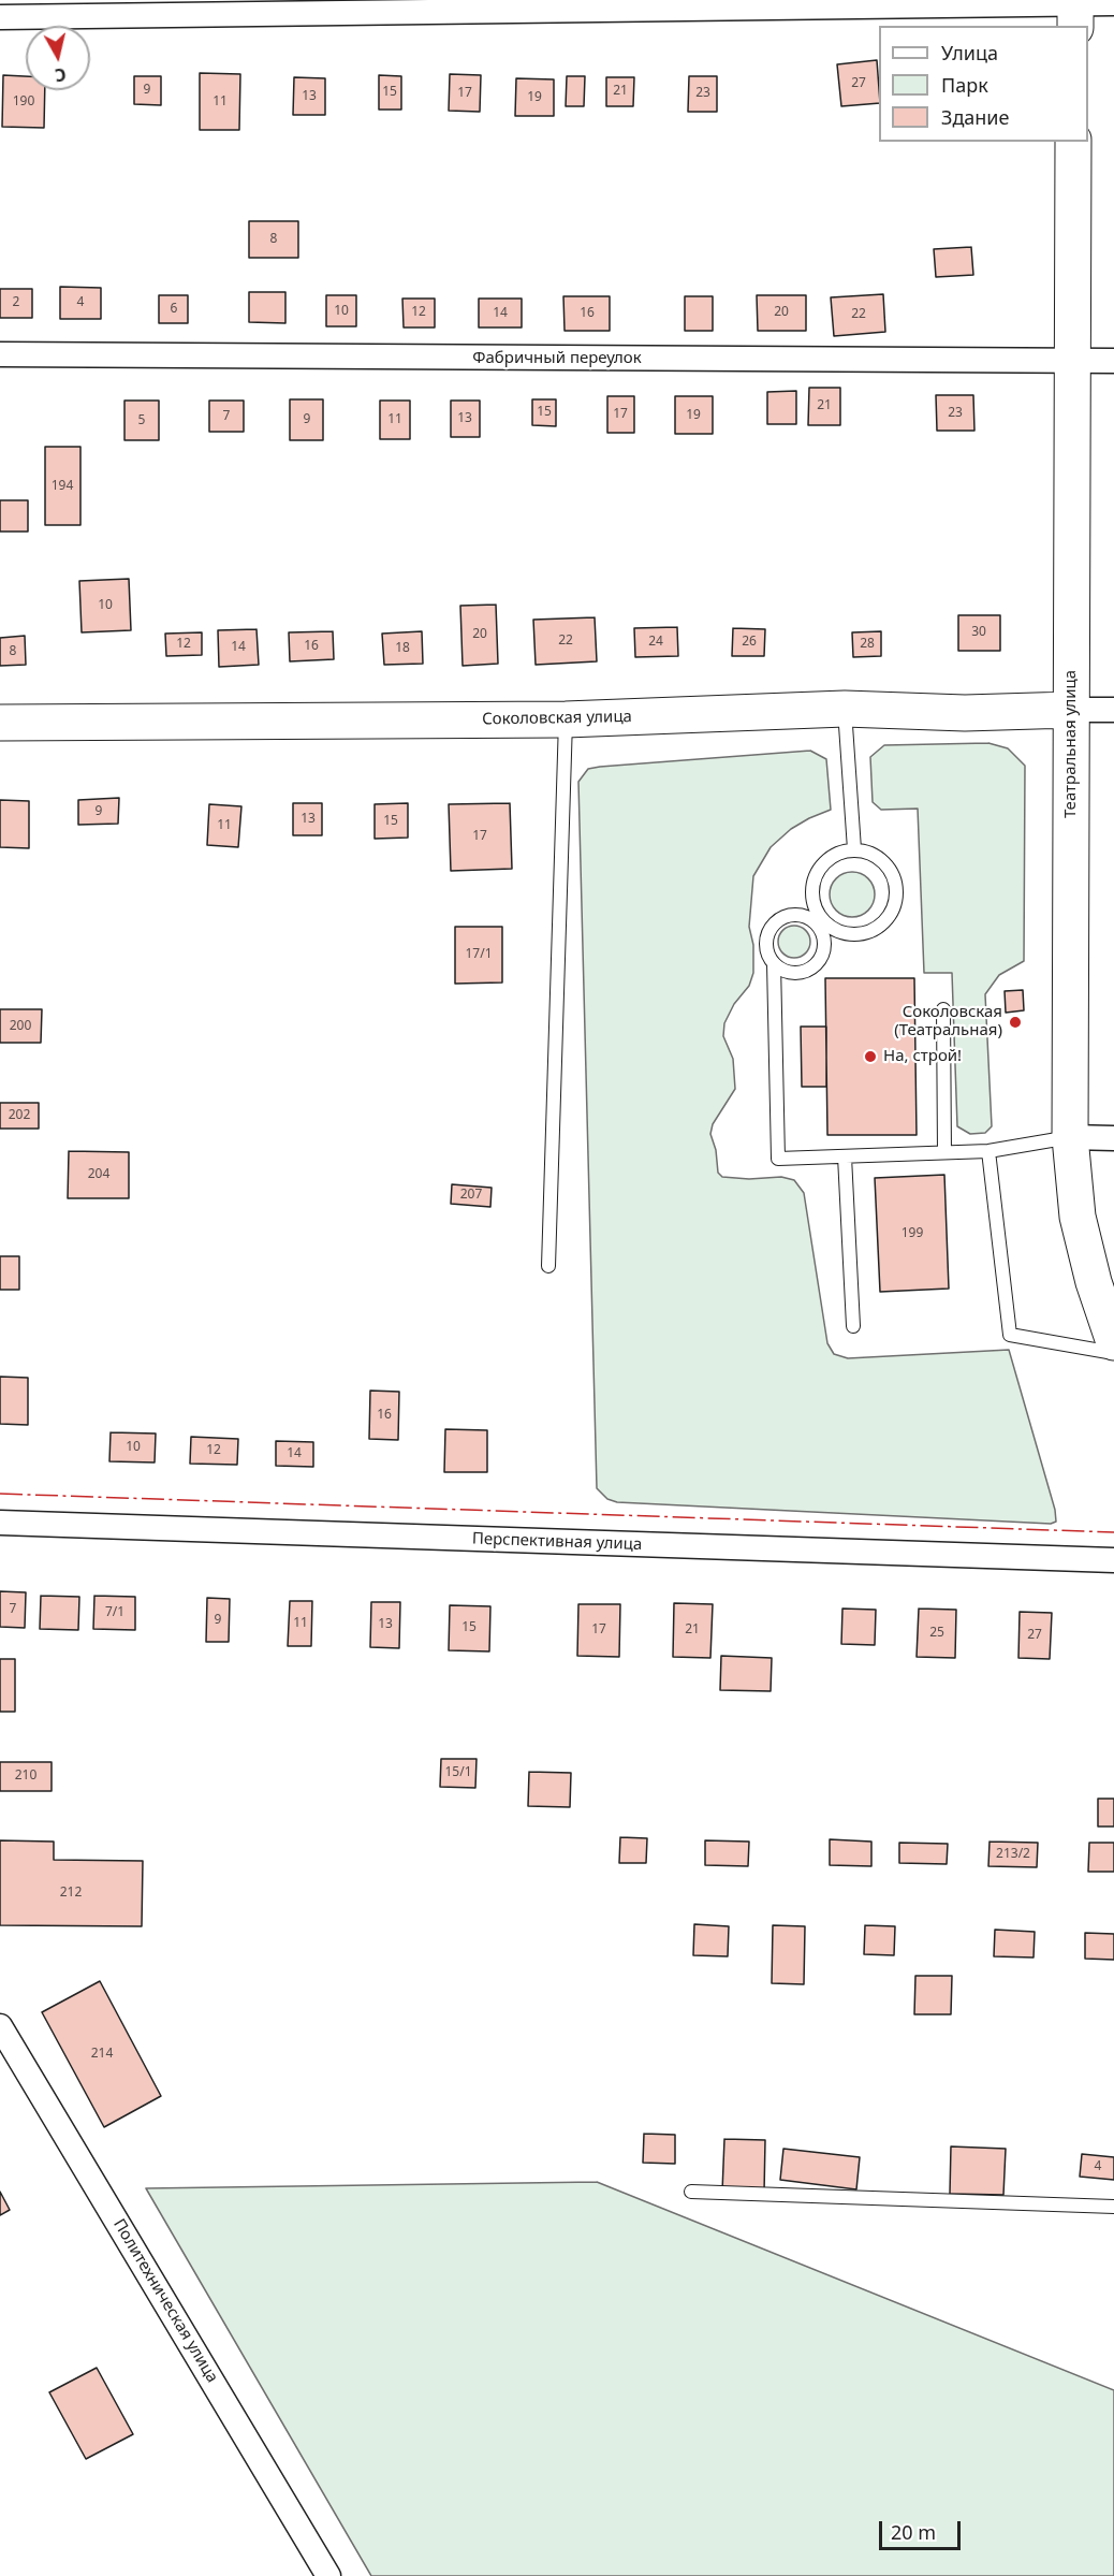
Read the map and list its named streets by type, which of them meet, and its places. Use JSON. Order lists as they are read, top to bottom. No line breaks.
{"streets":{"main road":["Соколовская улица","Театральная улица"],"street":["Фабричный переулок","Перспективная улица","Политехническая улица"]},"crossings":[["Фабричный переулок","Театральная улица"],["Соколовская улица","Театральная улица"]],"places":["Соколовская (Театральная)","На, строй!"],"house_numbers":["27","9","21","15","17","23","13","19","190","11","8","2","4","6","10","12","20","14","16","22","21","15","23","17","19","7","13","9","11","5","194","10","30","20","22","24","26","12","28","16","14","18","8","9","13","15","11","17","17/1","200","202","204","207","199","16","10","12","14","7","7/1","9","11","13","15","17","21","25","27","15/1","210","213/2","212","214","4"],"legend":["Улица","Парк","Здание"],"scale_bar":"20 m","north":"bottom"}
